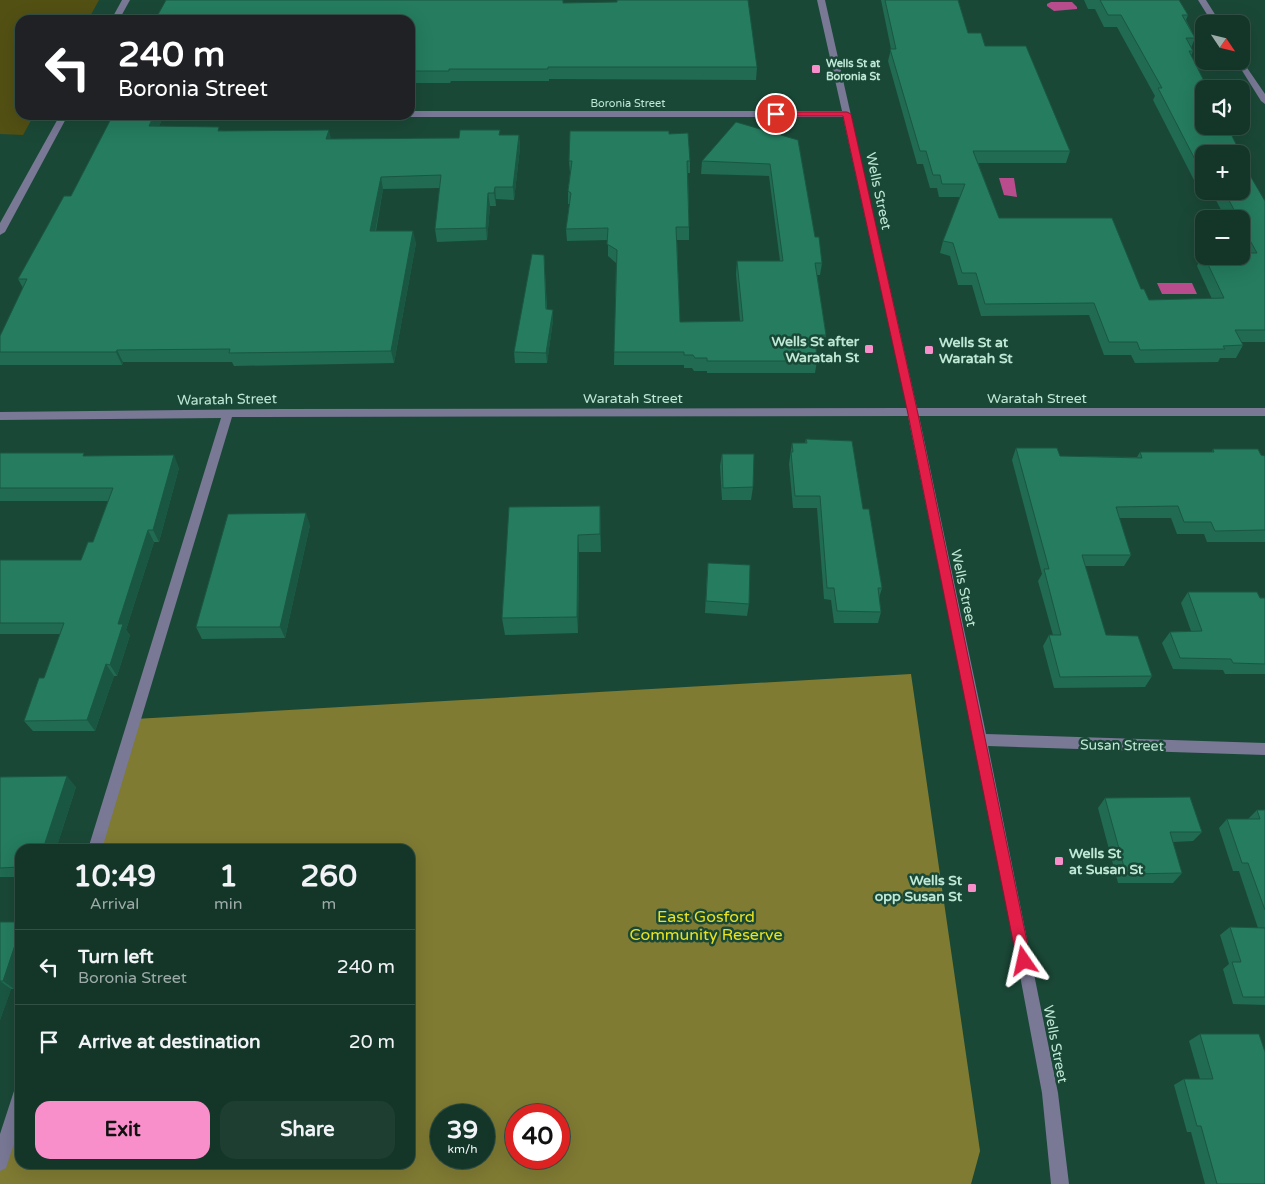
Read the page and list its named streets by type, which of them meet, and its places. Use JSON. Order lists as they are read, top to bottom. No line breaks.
{"streets":{"street":["Boronia Street","Wells Street","Waratah Street","Susan Street"]},"crossings":[["Boronia Street","Wells Street"],["Wells Street","Waratah Street"],["Wells Street","Susan Street"]],"parks":["East Gosford Community Reserve"],"places":{"transit":["Wells St at Boronia St","Wells St after Waratah St","Wells St at Waratah St","Wells St at Susan St","Wells St opp Susan St"]},"north":"bottom right","page":{"map_buttons":["+","−"],"turn":["240 m","Boronia Street"],"eta":["10:49","Arrival","1","min","260","m"],"list":[{"name":"Turn left","note":"Boronia Street","value":"240 m"},{"name":"Arrive at destination","value":"20 m"}],"buttons":["Exit","Share"],"speed":"39 km/h","limit":"40"}}
